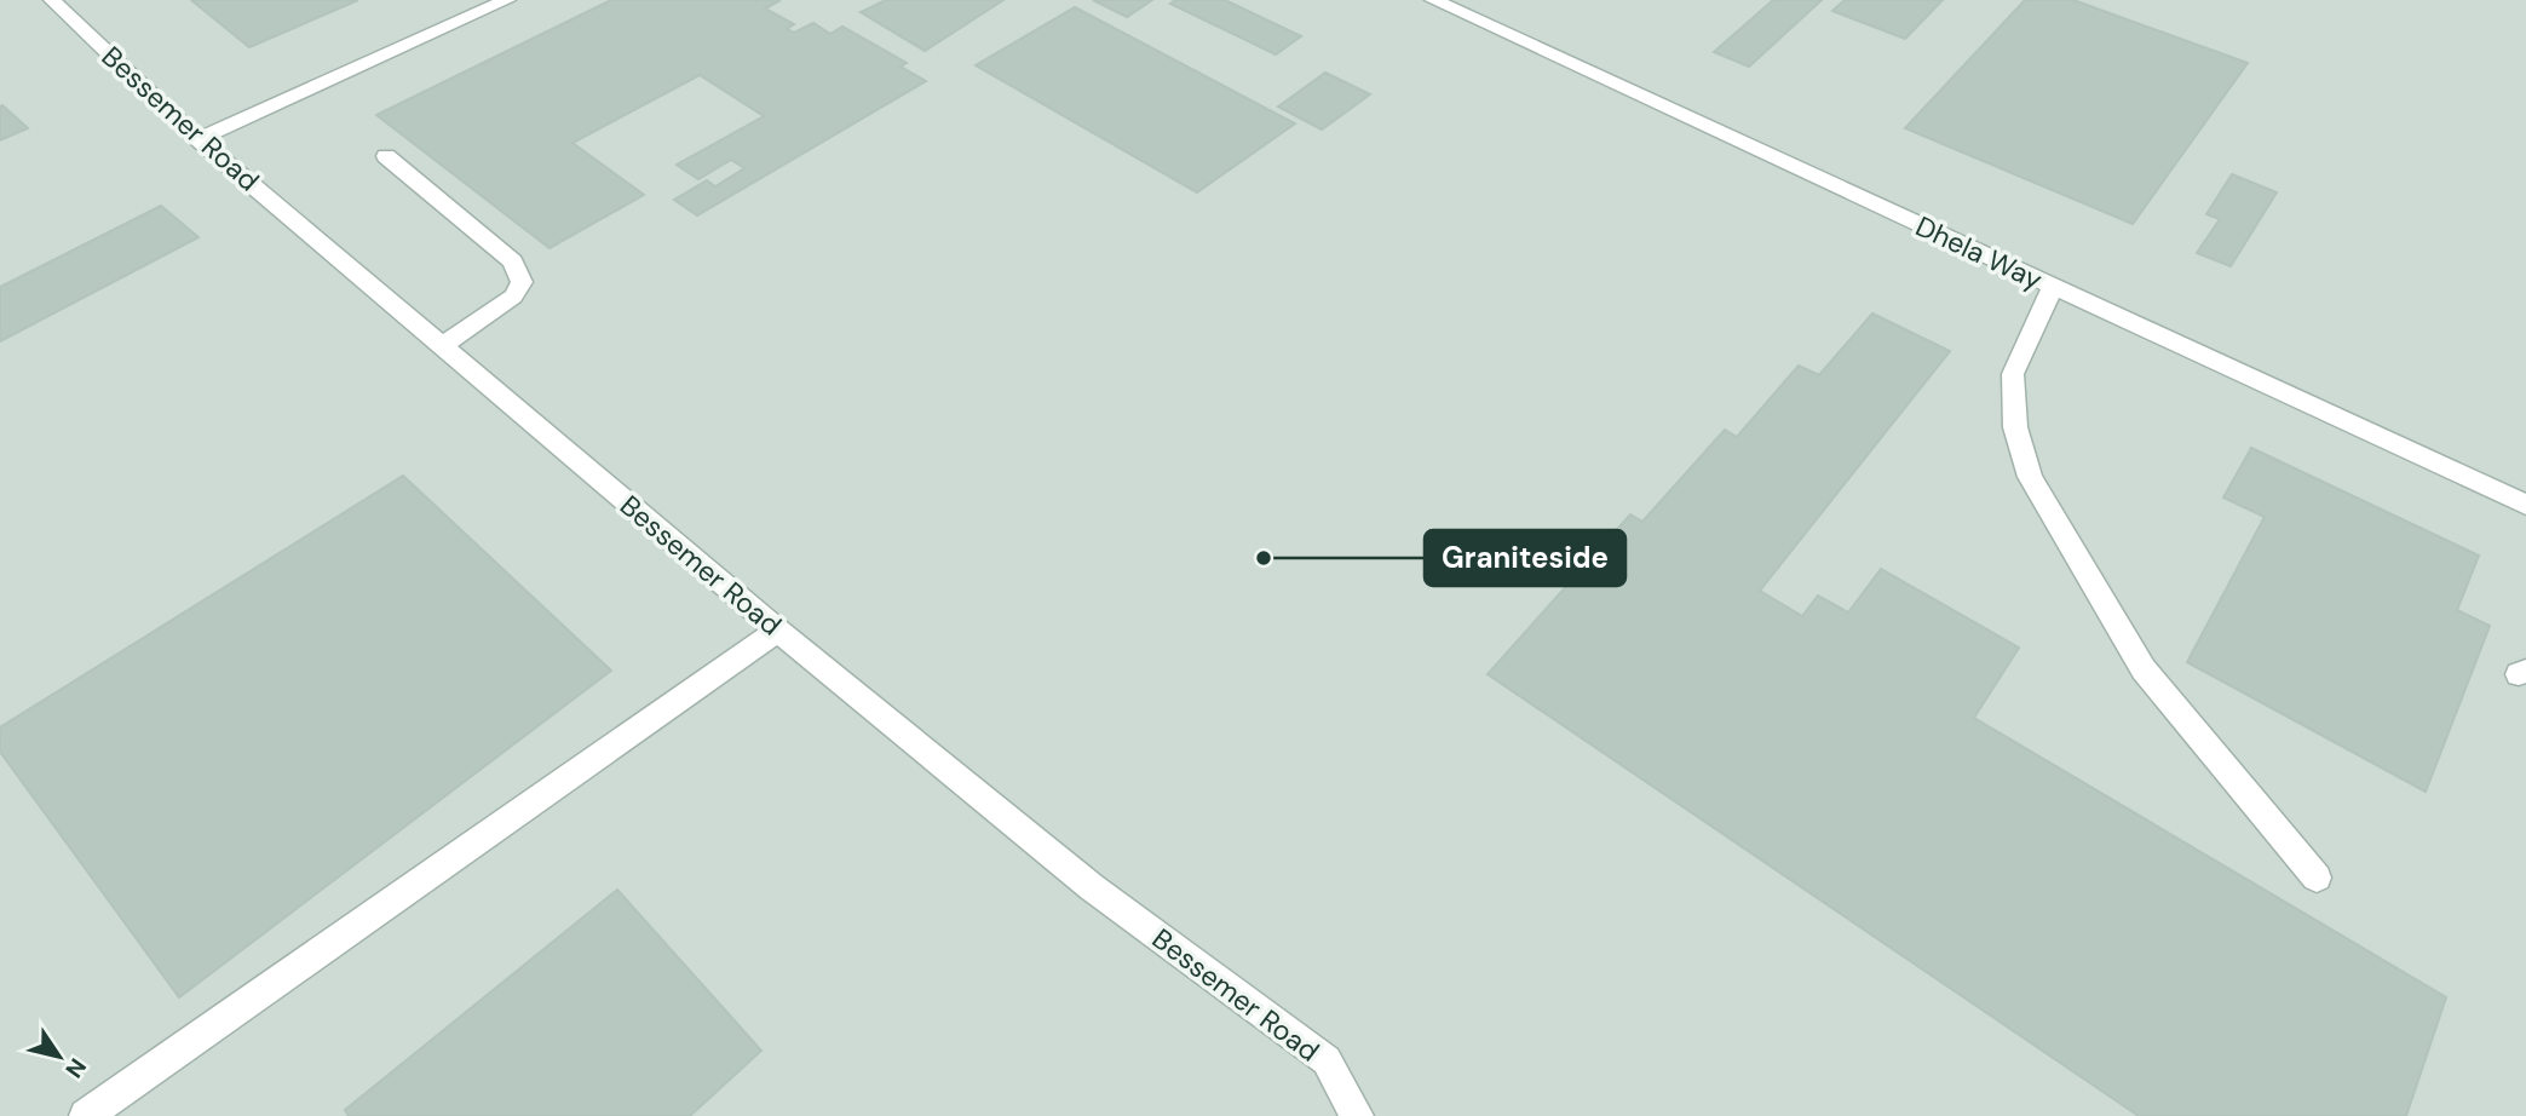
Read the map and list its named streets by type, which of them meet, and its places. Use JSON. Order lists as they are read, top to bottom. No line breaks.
{"streets":{"street":["Bessemer Road","Dhela Way"]},"places":["Graniteside"],"north":"bottom right"}
